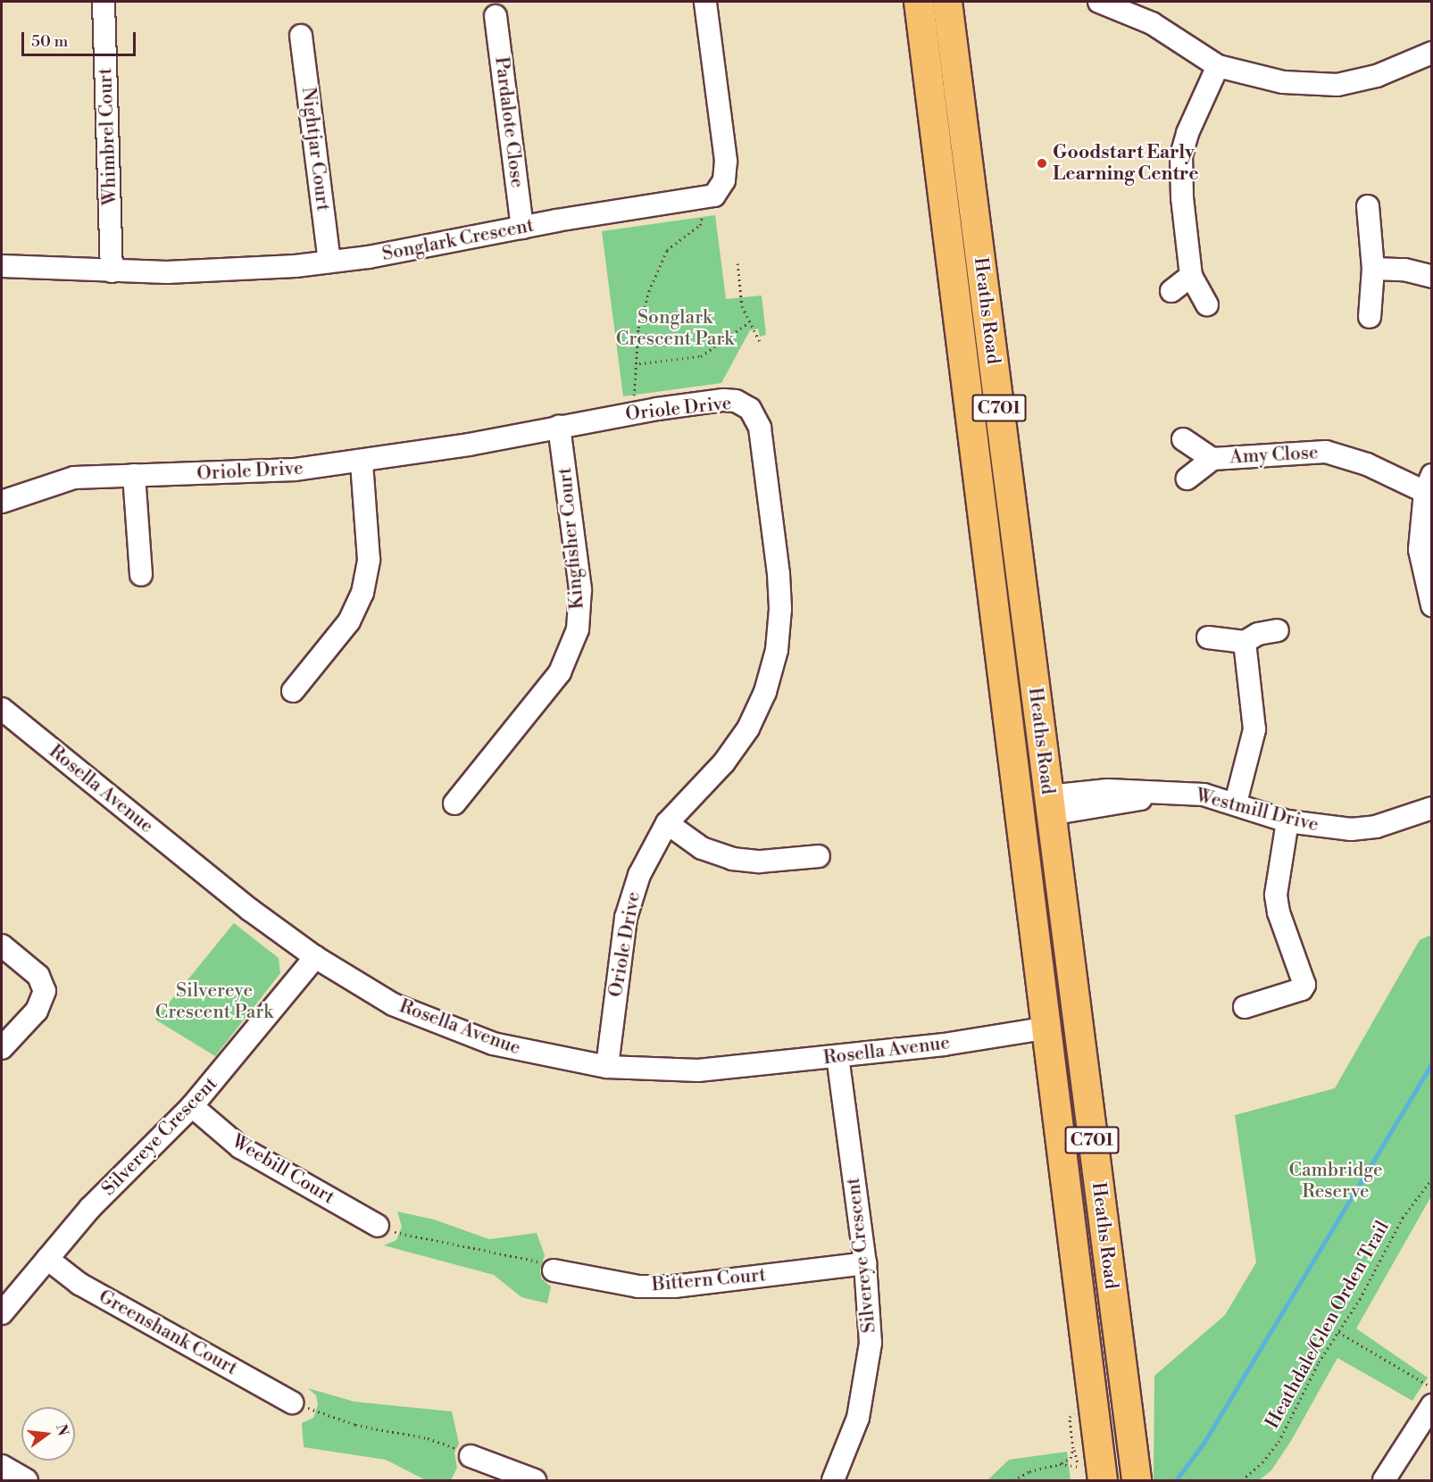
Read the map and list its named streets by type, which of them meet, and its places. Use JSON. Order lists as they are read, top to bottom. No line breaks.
{"streets":{"main road":["Heaths Road","C701"],"street":["Pardalote Close","Whimbrel Court","Nightjar Court","Songlark Crescent","Oriole Drive","Amy Close","Kingfisher Court","Rosella Avenue","Westmill Drive","Silvereye Crescent","Weebill Court","Bittern Court","Greenshank Court"],"path":["Heathdale/Glen Orden Trail"]},"crossings":[["Pardalote Close","Songlark Crescent"],["Whimbrel Court","Songlark Crescent"],["Nightjar Court","Songlark Crescent"],["Heaths Road","Rosella Avenue"],["Heaths Road","Westmill Drive"],["Oriole Drive","Kingfisher Court"],["Oriole Drive","Rosella Avenue"],["Rosella Avenue","Silvereye Crescent"],["Silvereye Crescent","Weebill Court"],["Silvereye Crescent","Bittern Court"],["Silvereye Crescent","Greenshank Court"]],"parks":["Songlark Crescent Park","Silvereye Crescent Park","Cambridge Reserve"],"places":["Goodstart Early Learning Centre"],"scale_bar":"50 m","north":"right"}
